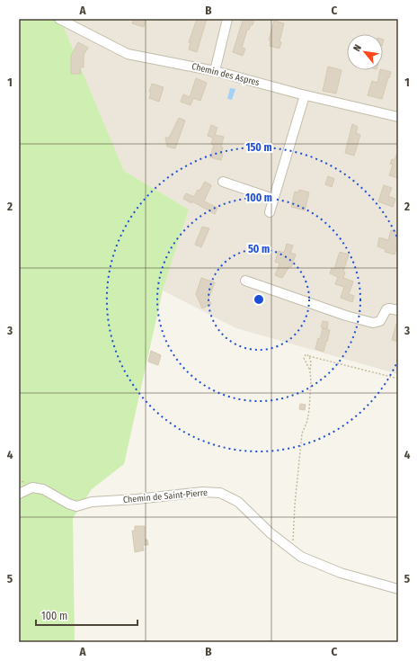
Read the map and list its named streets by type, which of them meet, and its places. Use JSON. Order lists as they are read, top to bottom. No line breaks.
{"streets":{"street":["Chemin des Aspres","Chemin de Saint-Pierre"]},"scale_bar":"100 m","north":"top left","grid":{"columns":["A","B","C"],"rows":["1","2","3","4","5"]},"rings":["150 m","100 m","50 m"]}
